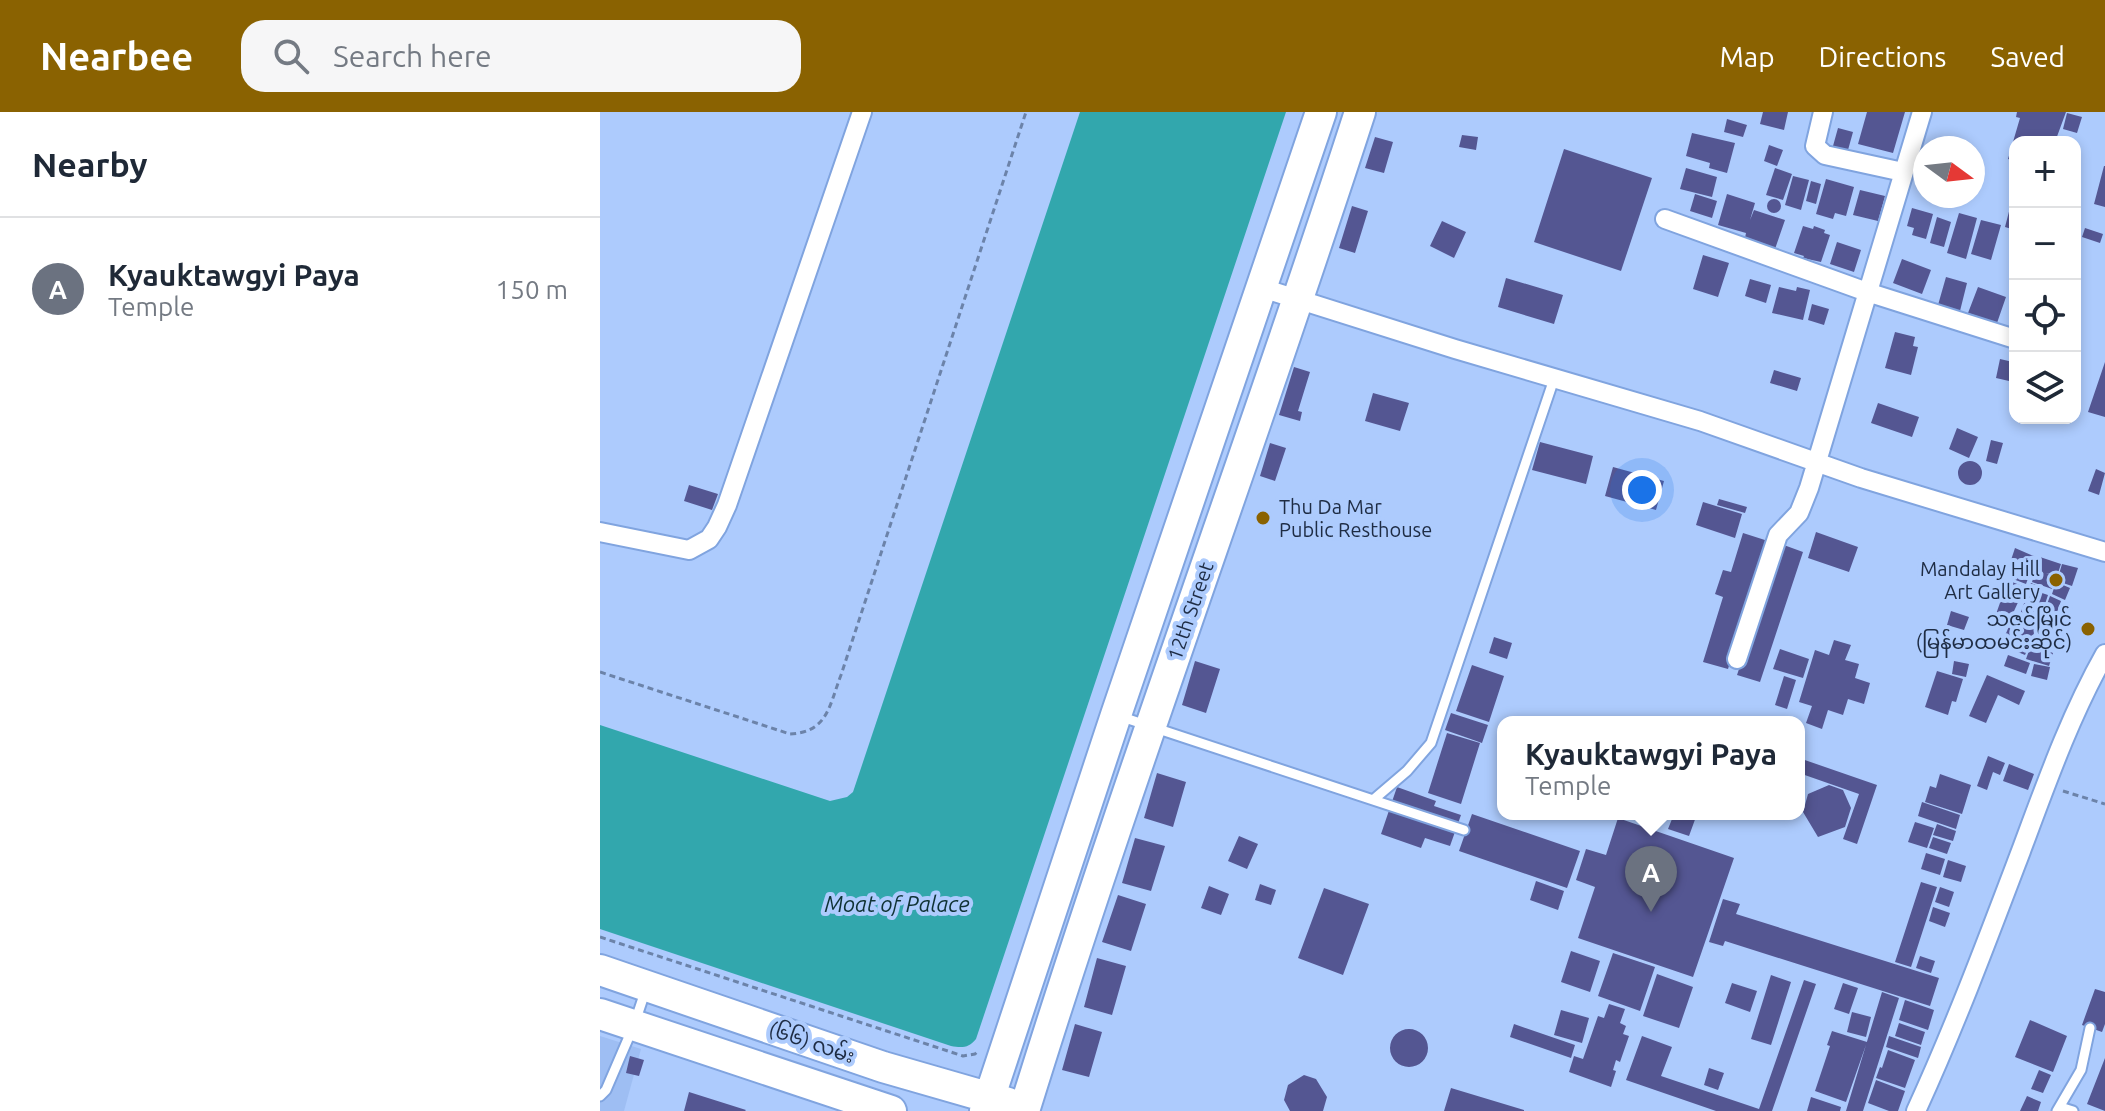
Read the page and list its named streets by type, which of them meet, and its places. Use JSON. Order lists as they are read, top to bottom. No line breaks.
{"streets":{"main road":["12th Street","(၆၆) လမ်း"]},"crossings":[["12th Street","(၆၆) လမ်း"]],"water":["Moat of Palace"],"places":["Thu Da Mar Public Resthouse","Mandalay Hill Art Gallery","သဇင်မြိုင် (မြန်မာထမင်းဆိုင်)"],"north":"right","page":{"header":"Nearbee","search":"Search here","nav":["Map","Directions","Saved"],"heading":"Nearby","map_buttons":["+","−"],"list":[{"mark":"A","name":"Kyauktawgyi Paya","note":"Temple","value":"150 m"}],"popup":["Kyauktawgyi Paya","Temple"],"pins":"A"}}
